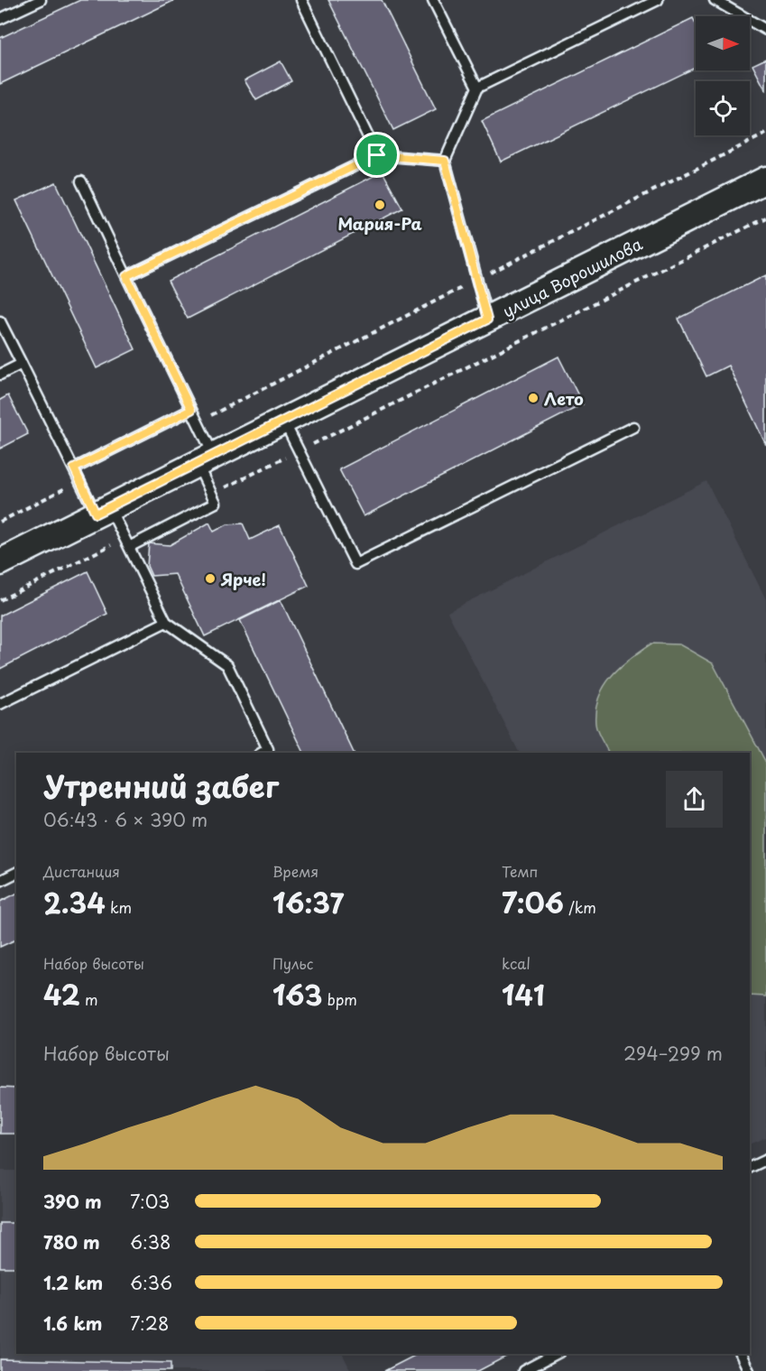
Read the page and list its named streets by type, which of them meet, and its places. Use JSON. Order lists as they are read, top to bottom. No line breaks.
{"streets":{"street":["улица Ворошилова"]},"places":["Мария-Ра","Лето","Ярче!"],"north":"right","page":{"heading":["Утренний забег","06:43 · 6 × 390 m"],"stats":[["Дистанция","2.34 km"],["Время","16:37"],["Темп","7:06 /km"],["Набор высоты","42 m"],["Пульс","163 bpm"],["kcal","141"]],"chart":["Набор высоты","294–299 m"],"list":[{"name":"390 m","note":"7:03"},{"name":"780 m","note":"6:38"},{"name":"1.2 km","note":"6:36"},{"name":"1.6 km","note":"7:28"}]}}
